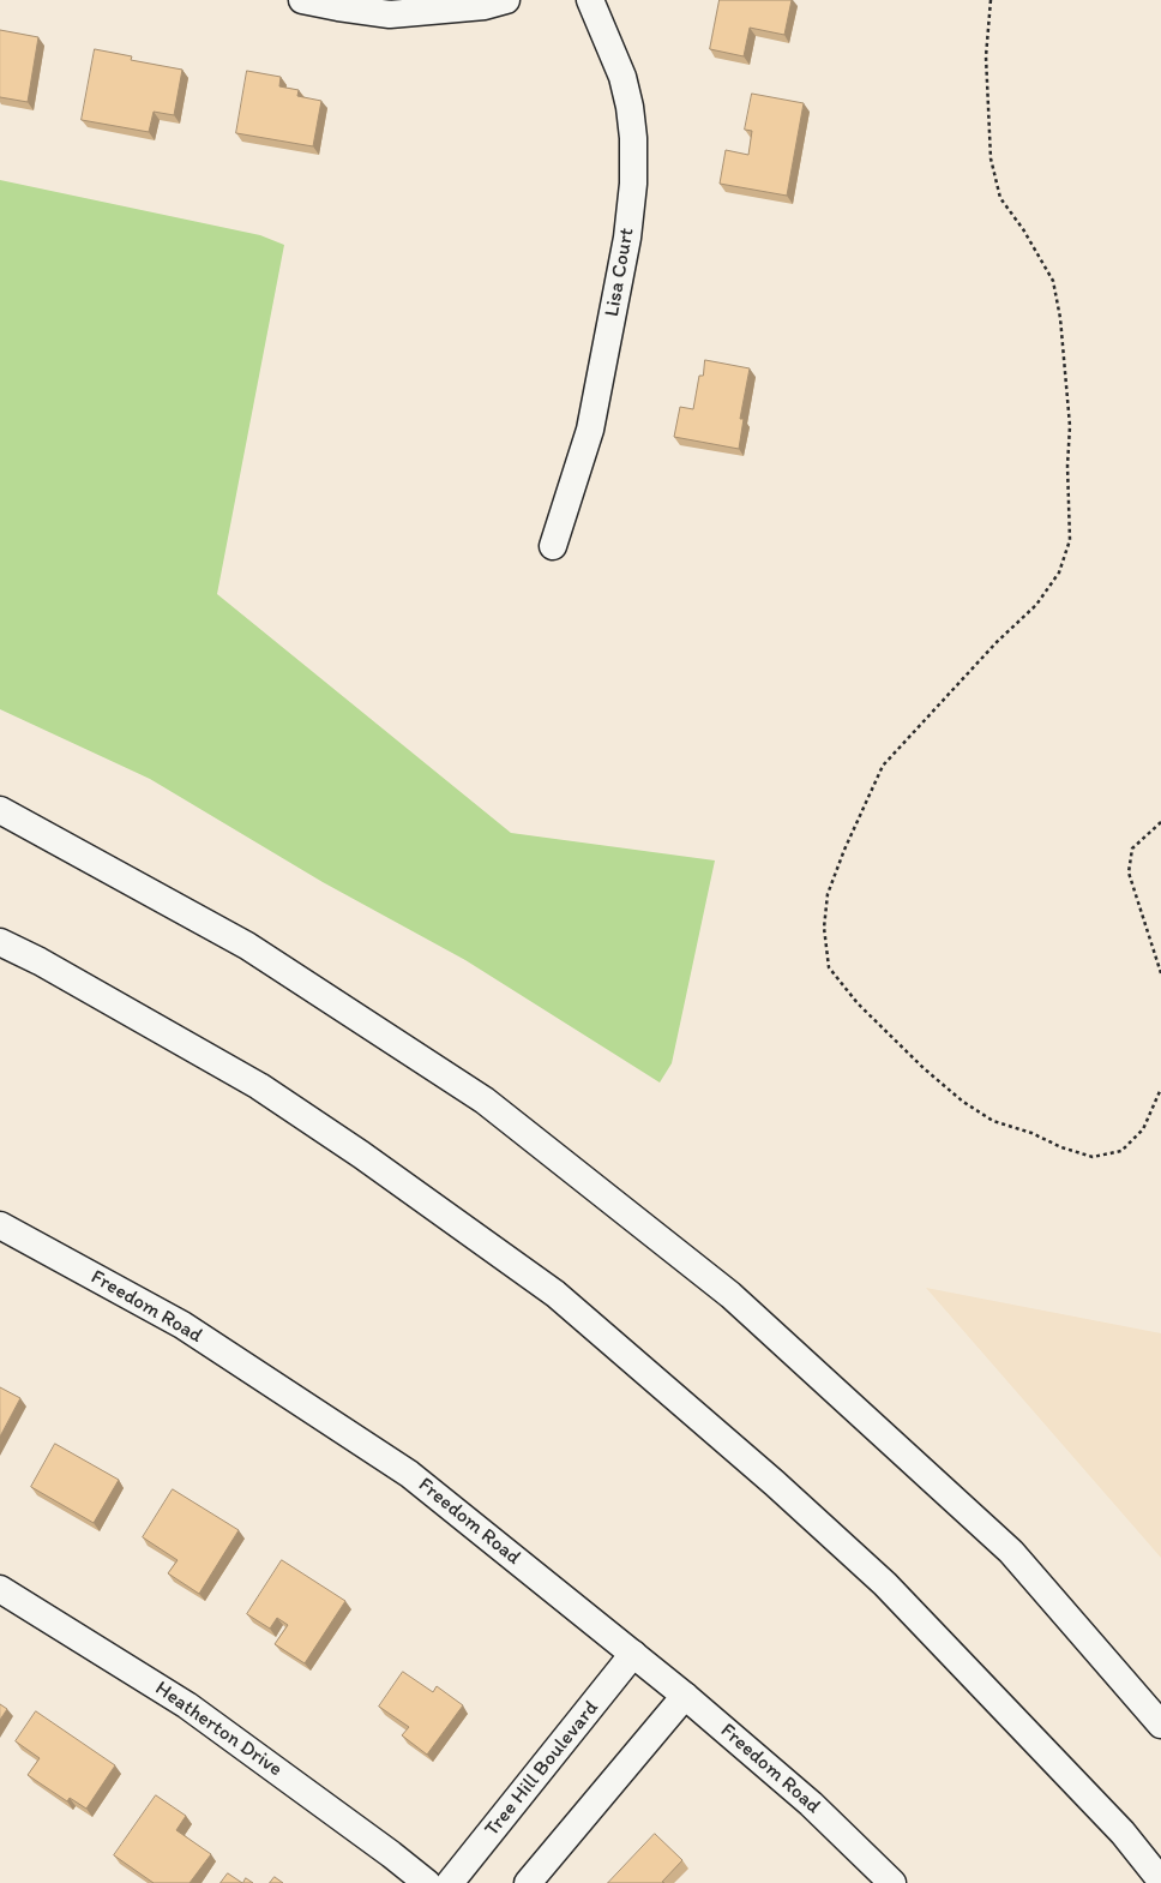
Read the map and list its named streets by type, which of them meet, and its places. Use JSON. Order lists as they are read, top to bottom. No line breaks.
{"streets":{"main road":["Lisa Court","Freedom Road","Heatherton Drive","Tree Hill Boulevard"]},"crossings":[["Freedom Road","Tree Hill Boulevard"]]}
